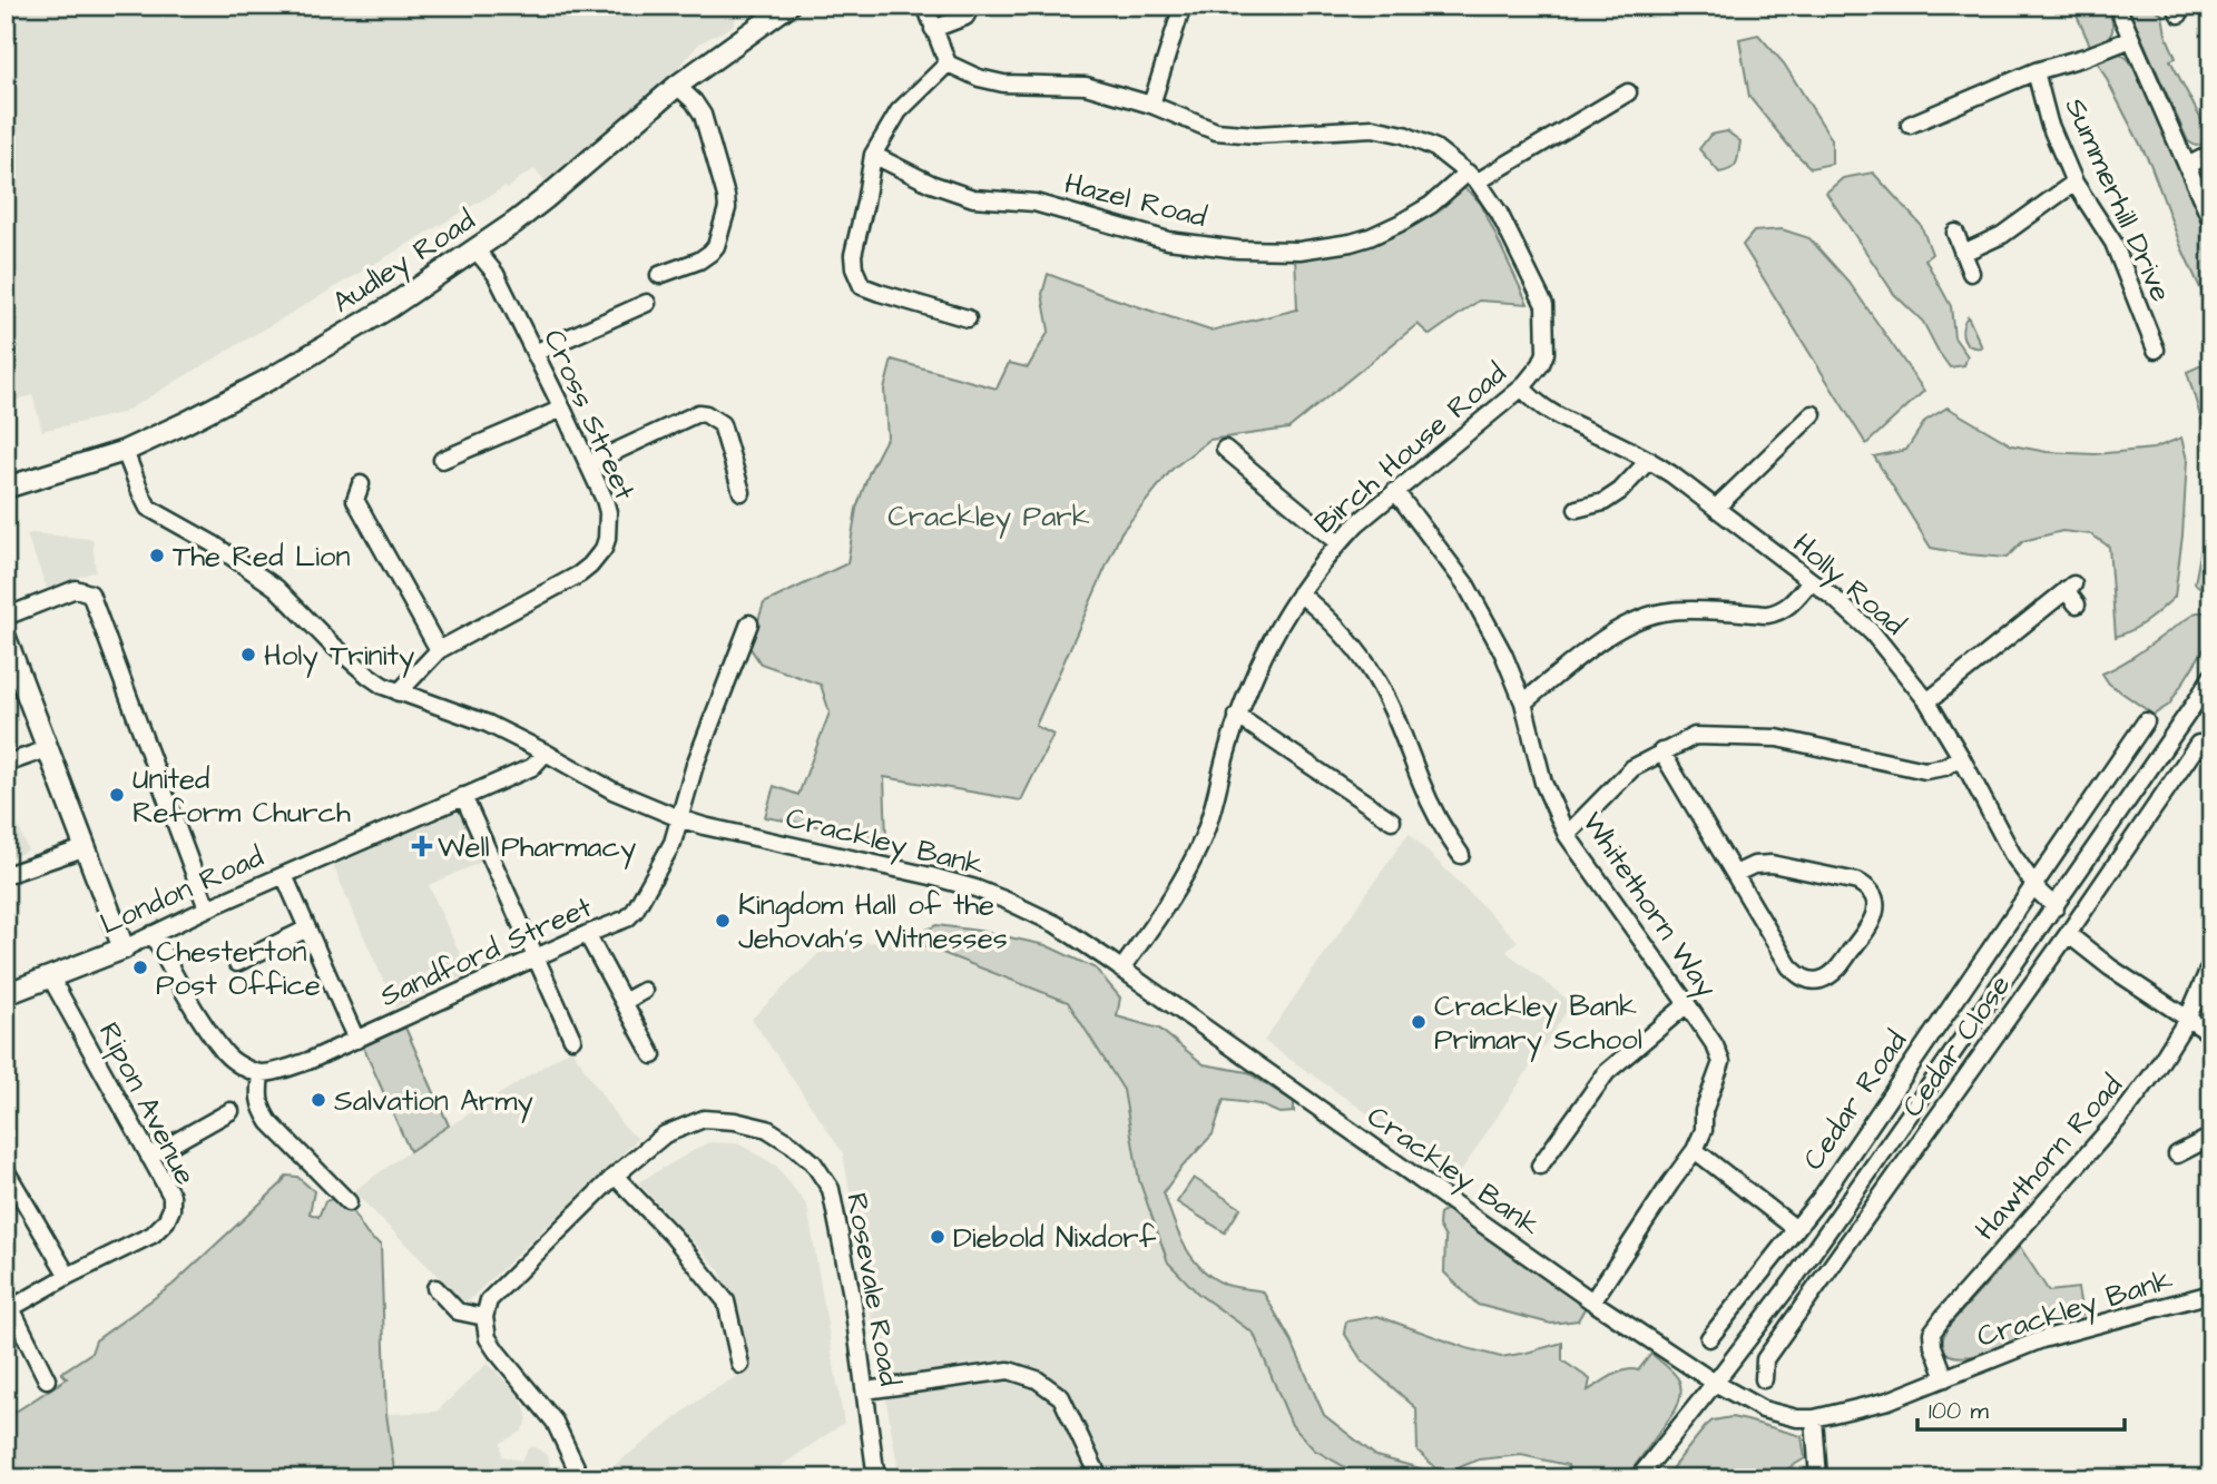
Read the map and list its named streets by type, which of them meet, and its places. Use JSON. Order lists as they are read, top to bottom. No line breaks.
{"streets":{"main road":["Audley Road","London Road"],"street":["Hazel Road","Summerhill Drive","Cross Street","Birch House Road","Holly Road","Crackley Bank","Whitethorn Way","Sandford Street","Cedar Close","Cedar Road","Ripon Avenue","Hawthorn Road","Rosevale Road"]},"crossings":[["Hazel Road","Birch House Road"],["Audley Road","Cross Street"],["Audley Road","Crackley Bank"],["Cross Street","Crackley Bank"],["Birch House Road","Holly Road"],["Birch House Road","Crackley Bank"],["Birch House Road","Whitethorn Way"],["Holly Road","Cedar Road"],["Crackley Bank","London Road"],["Crackley Bank","Whitethorn Way"],["Crackley Bank","Sandford Street"],["Crackley Bank","Cedar Road"],["Crackley Bank","Hawthorn Road"],["London Road","Ripon Avenue"],["Cedar Close","Cedar Road"]],"parks":["Crackley Park"],"places":{"other":["The Red Lion","Holy Trinity","United Reform Church","Kingdom Hall of the Jehovah's Witnesses","Chesterton Post Office","Crackley Bank Primary School","Salvation Army","Diebold Nixdorf"],"health":["Well Pharmacy"]},"scale_bar":"100 m"}
